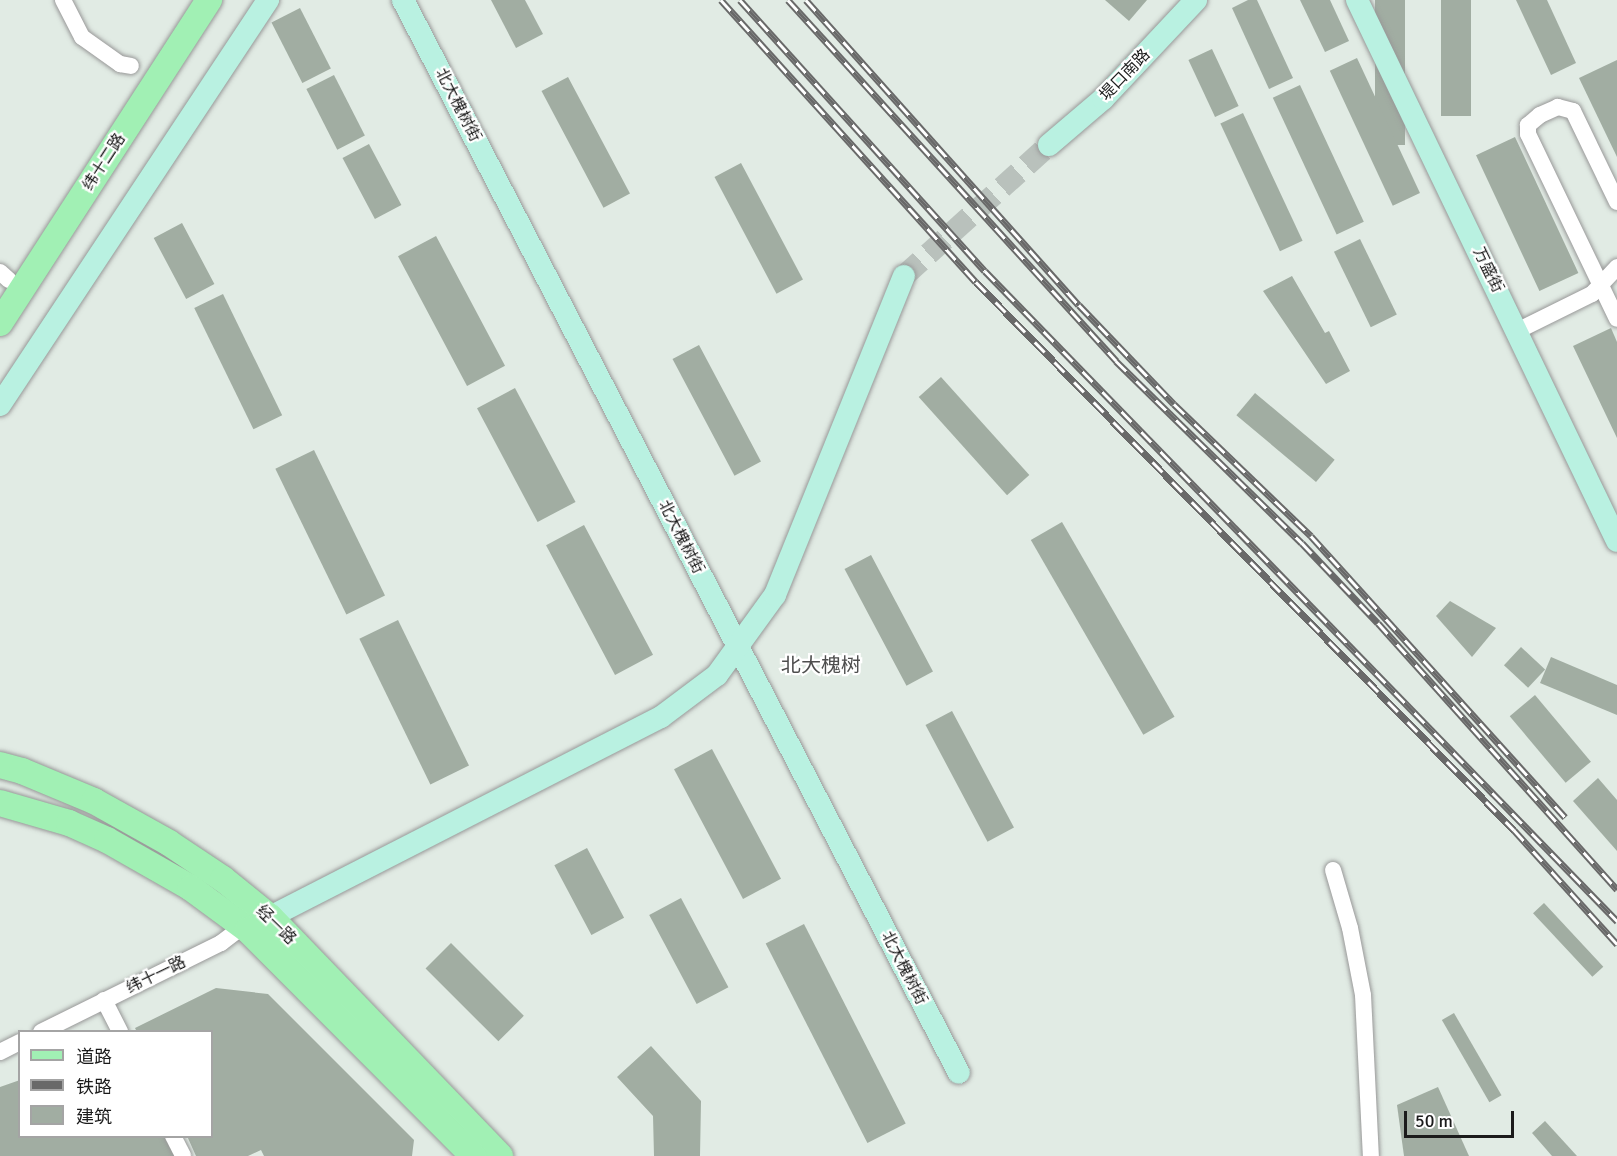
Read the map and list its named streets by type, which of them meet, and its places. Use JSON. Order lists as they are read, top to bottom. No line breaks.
{"streets":{"main road":["纬十二路","经一路"],"street":["堤口南路","北大槐树街","万盛街","纬十一路"]},"crossings":[["经一路","纬十一路"]],"districts":["北大槐树"],"legend":["道路","铁路","建筑"],"scale_bar":"50 m"}
